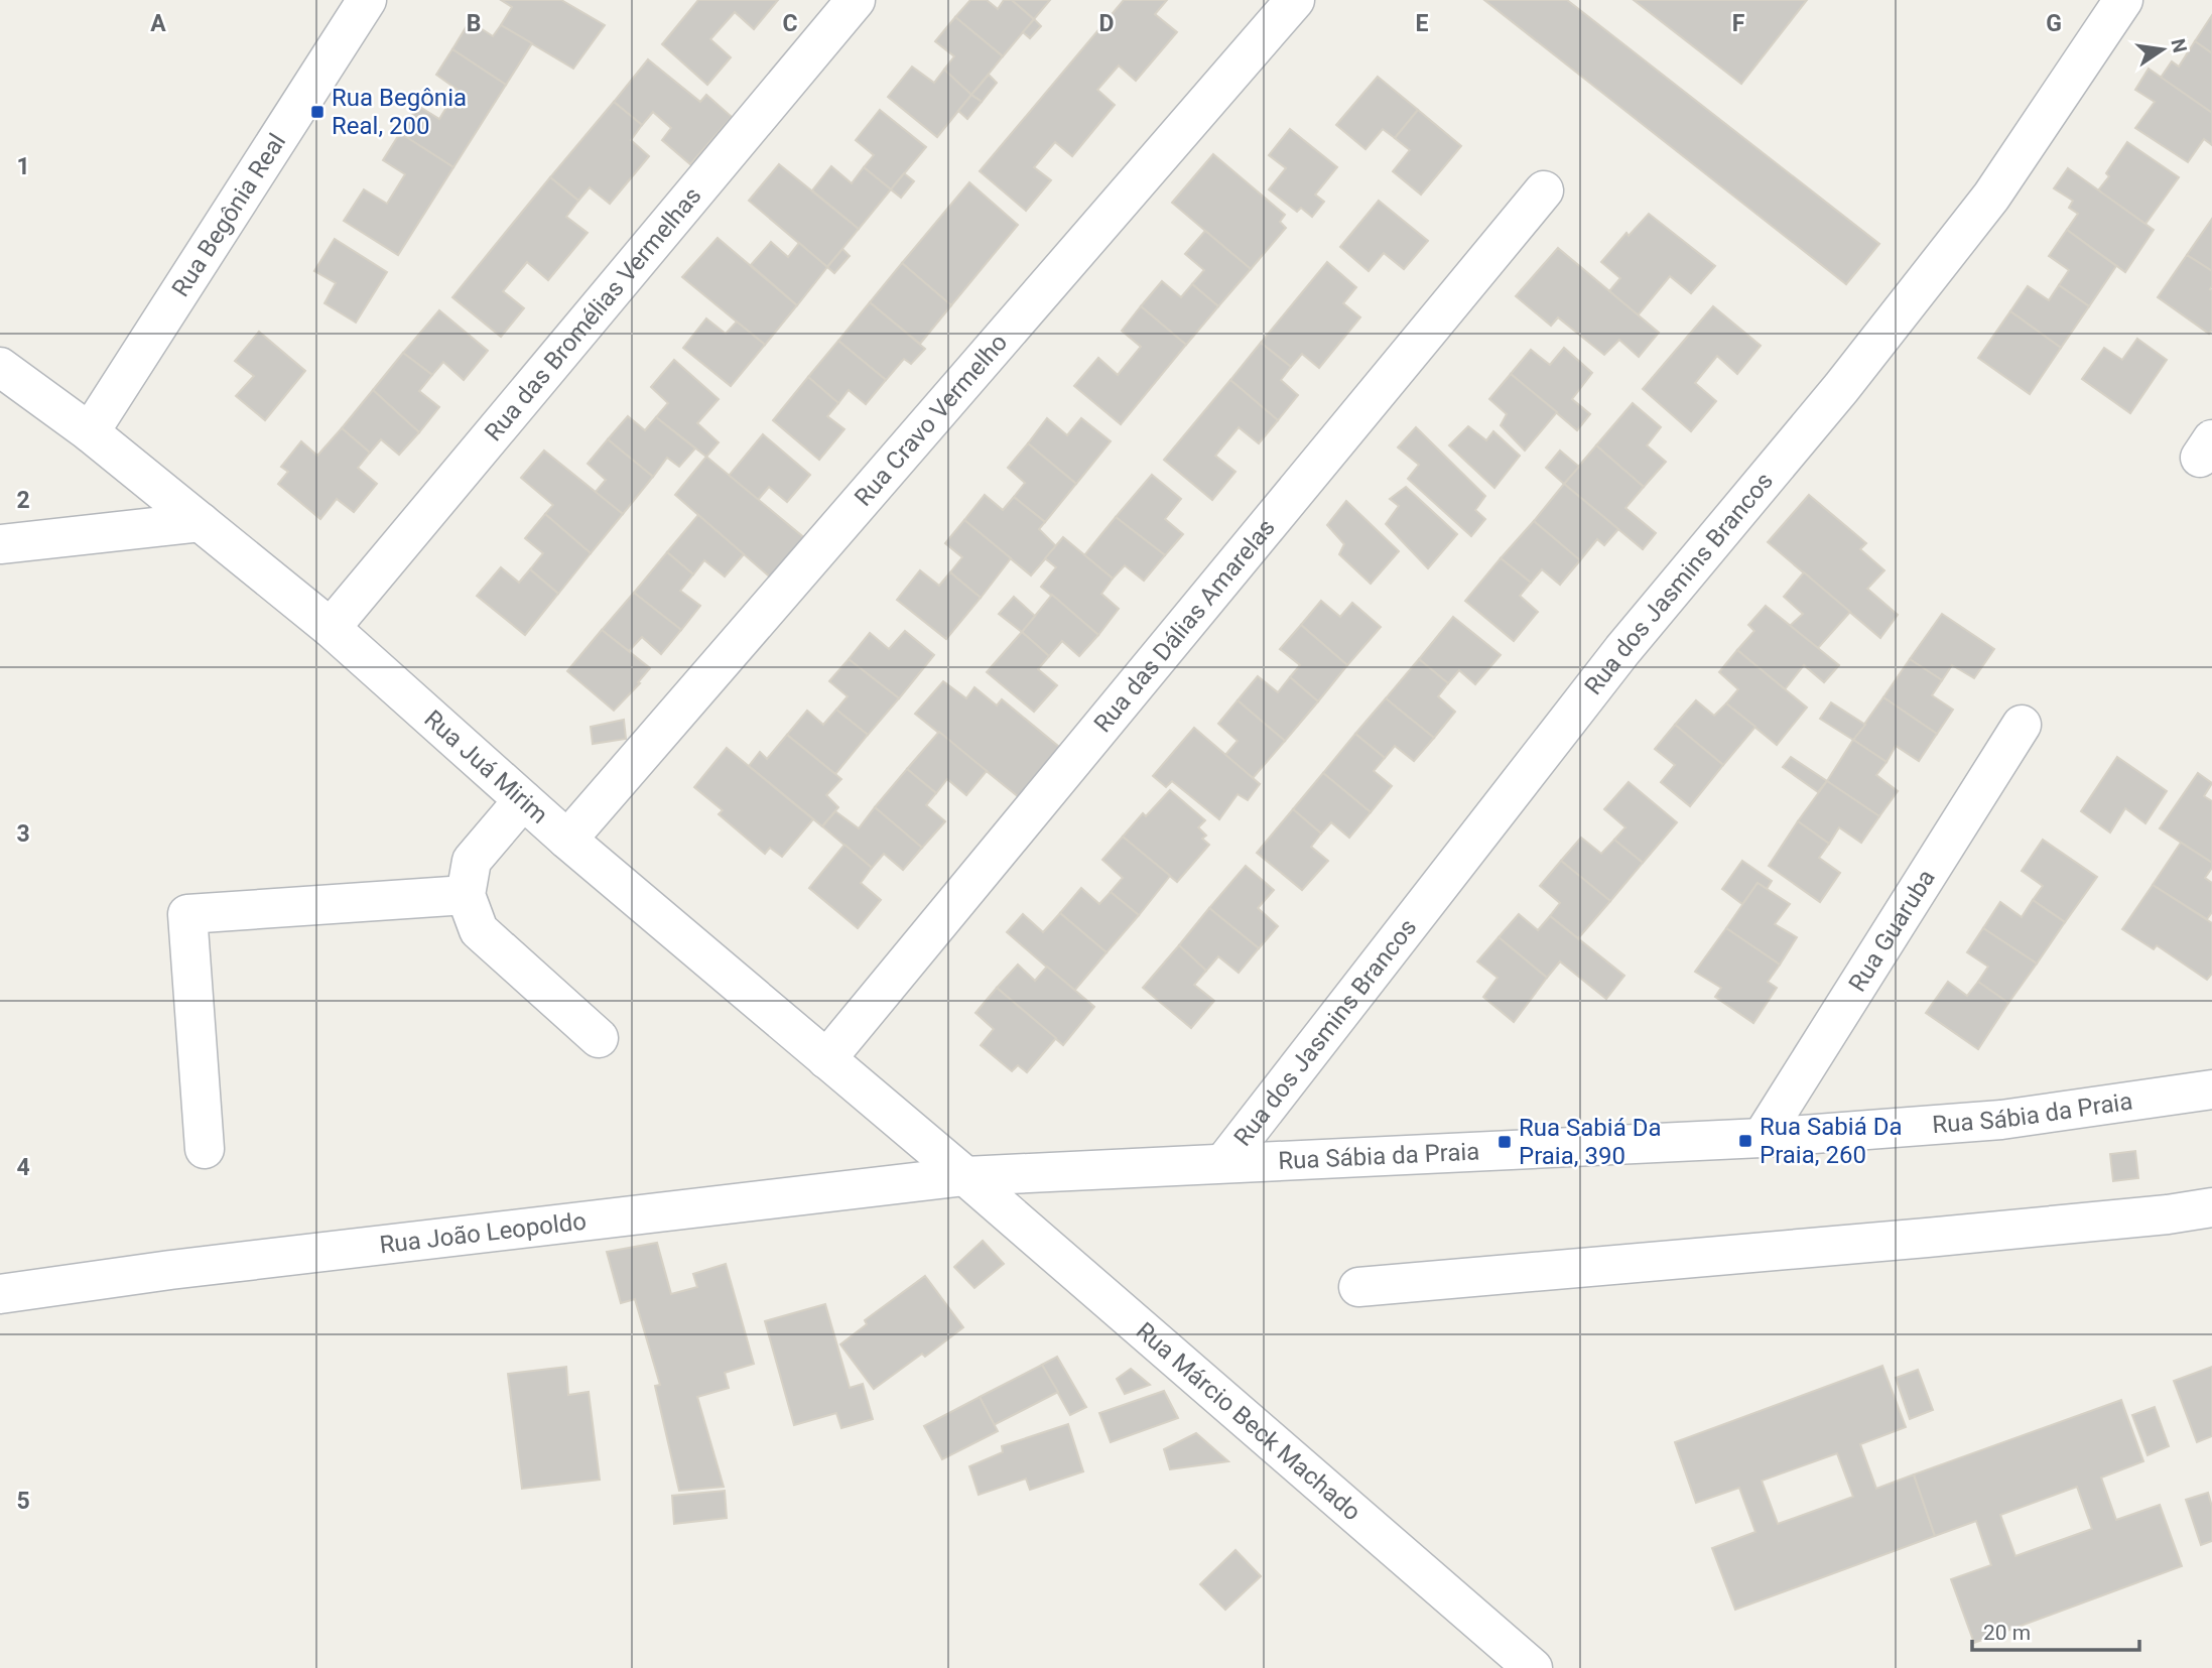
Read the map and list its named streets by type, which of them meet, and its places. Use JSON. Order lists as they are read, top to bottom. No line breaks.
{"streets":{"street":["Rua Begônia Real","Rua das Bromélias Vermelhas","Rua Cravo Vermelho","Rua dos Jasmins Brancos","Rua das Dálias Amarelas","Rua Juá Mirim","Rua Guaruba","Rua Sábia da Praia","Rua João Leopoldo","Rua Márcio Beck Machado"]},"crossings":[["Rua Begônia Real","Rua Juá Mirim"],["Rua das Bromélias Vermelhas","Rua Juá Mirim"],["Rua Cravo Vermelho","Rua Juá Mirim"],["Rua dos Jasmins Brancos","Rua Sábia da Praia"],["Rua das Dálias Amarelas","Rua Juá Mirim"],["Rua Juá Mirim","Rua Sábia da Praia"],["Rua Juá Mirim","Rua João Leopoldo"],["Rua Juá Mirim","Rua Márcio Beck Machado"],["Rua Guaruba","Rua Sábia da Praia"],["Rua Sábia da Praia","Rua João Leopoldo"],["Rua Sábia da Praia","Rua Márcio Beck Machado"],["Rua João Leopoldo","Rua Márcio Beck Machado"]],"places":{"transit":["Rua Begônia Real, 200","Rua Sabiá Da Praia, 260","Rua Sabiá Da Praia, 390"]},"scale_bar":"20 m","north":"right","grid":{"columns":["A","B","C","D","E","F","G"],"rows":["1","2","3","4","5"]}}
